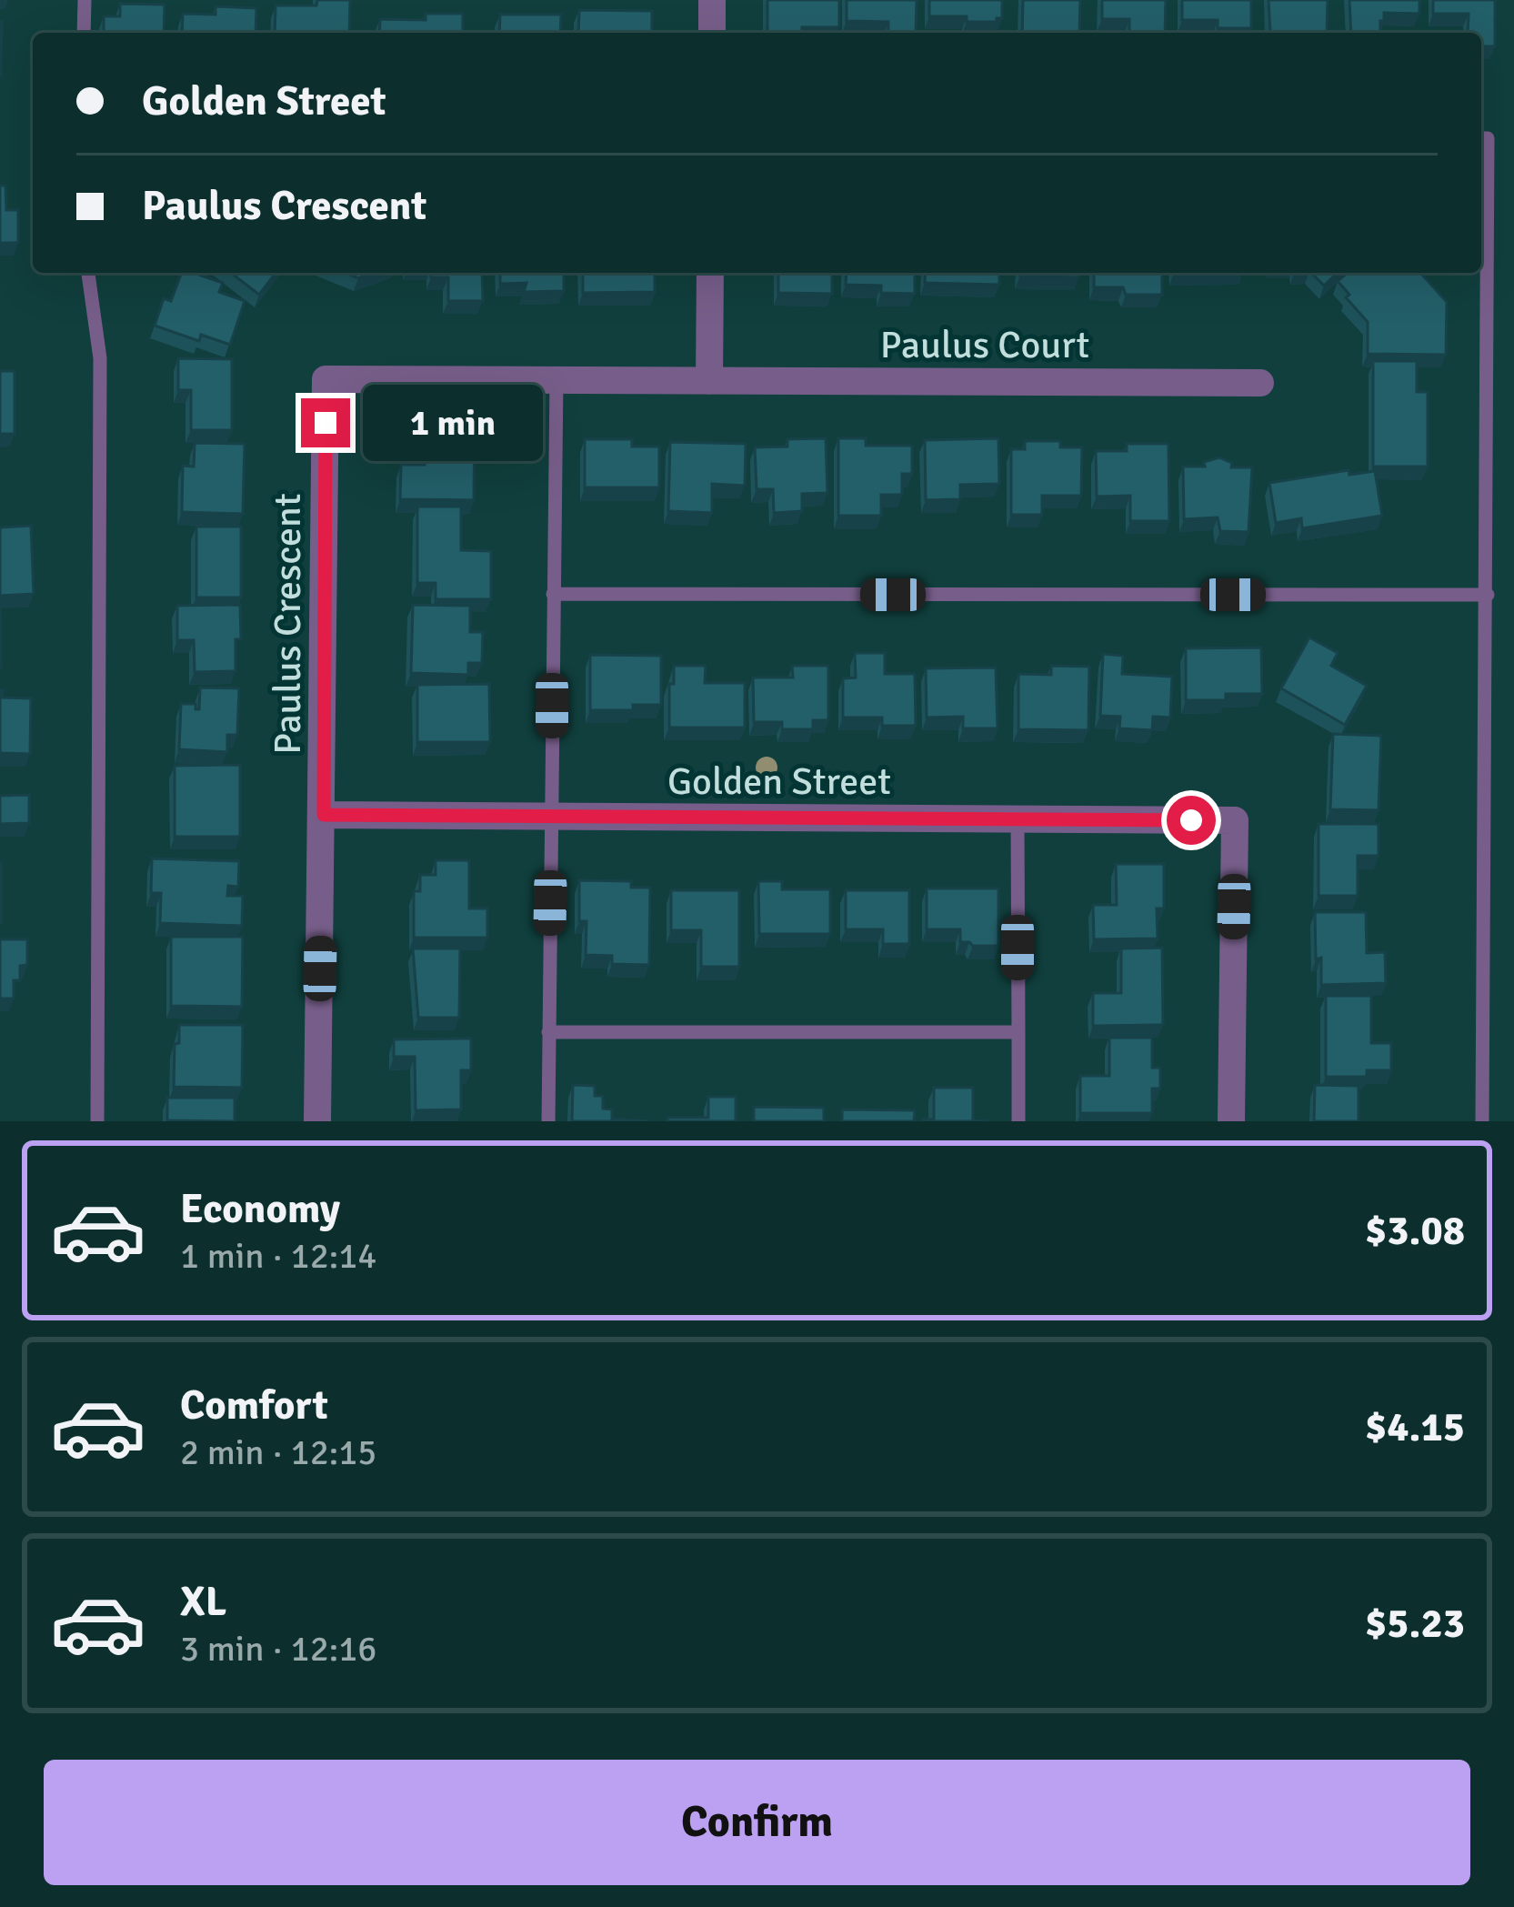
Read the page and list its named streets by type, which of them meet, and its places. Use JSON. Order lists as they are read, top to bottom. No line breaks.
{"streets":{"street":["Paulus Court","Paulus Crescent","Golden Street"]},"crossings":[["Paulus Court","Paulus Crescent"],["Paulus Crescent","Golden Street"]],"page":{"banner":["Golden Street","Paulus Crescent"],"bubble":"1 min","list":[{"name":"Economy","note":"1 min · 12:14","value":"$3.08"},{"name":"Comfort","note":"2 min · 12:15","value":"$4.15"},{"name":"XL","note":"3 min · 12:16","value":"$5.23"}],"buttons":"Confirm"}}
